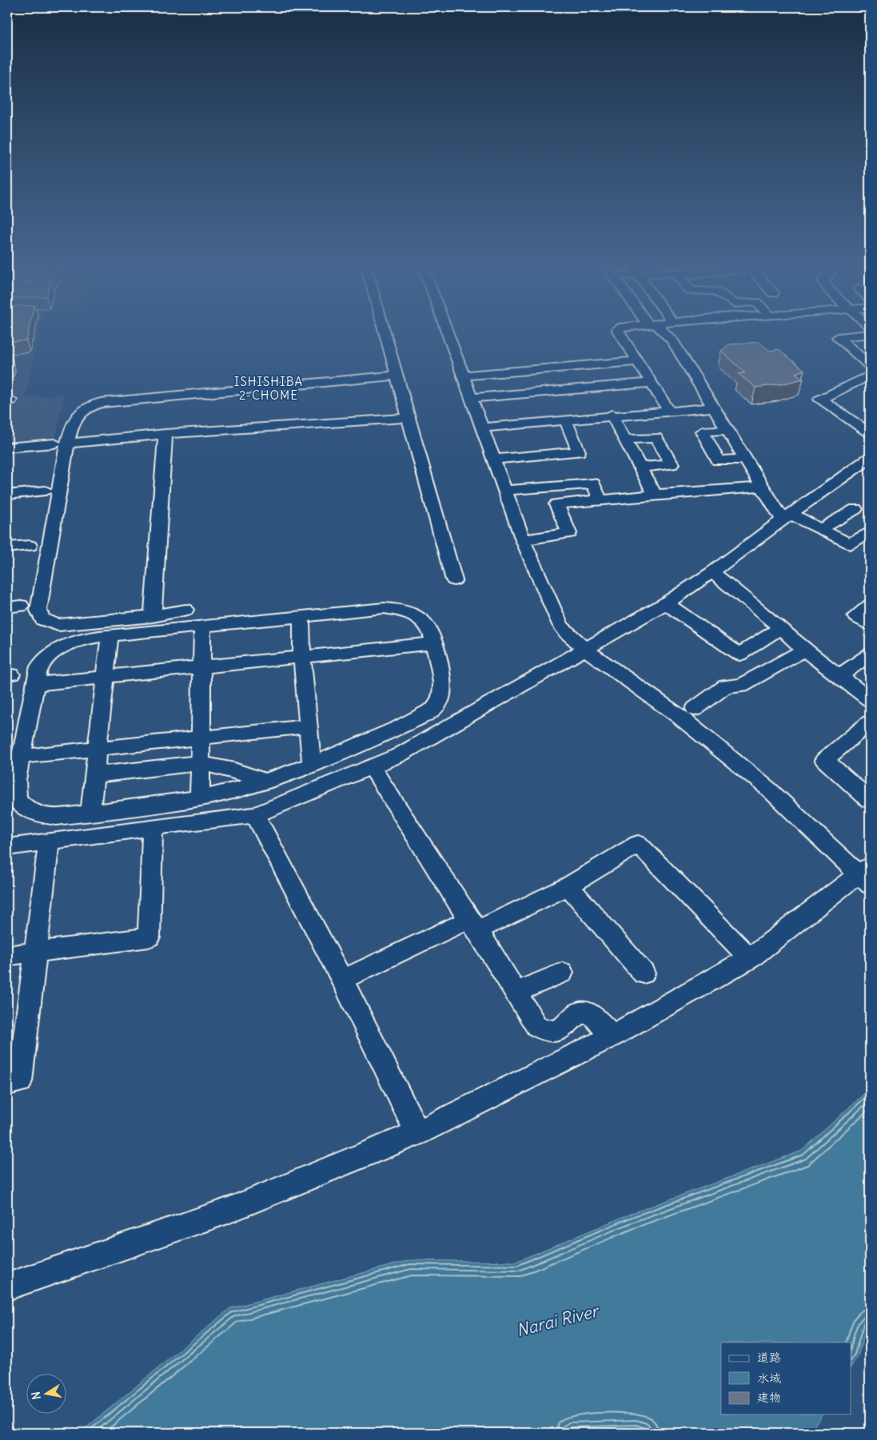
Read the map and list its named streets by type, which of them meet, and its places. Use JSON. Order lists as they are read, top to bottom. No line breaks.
{"districts":["ISHISHIBA 2-CHOME"],"water":["Narai River"],"legend":["道路","水域","建物"],"north":"left"}
